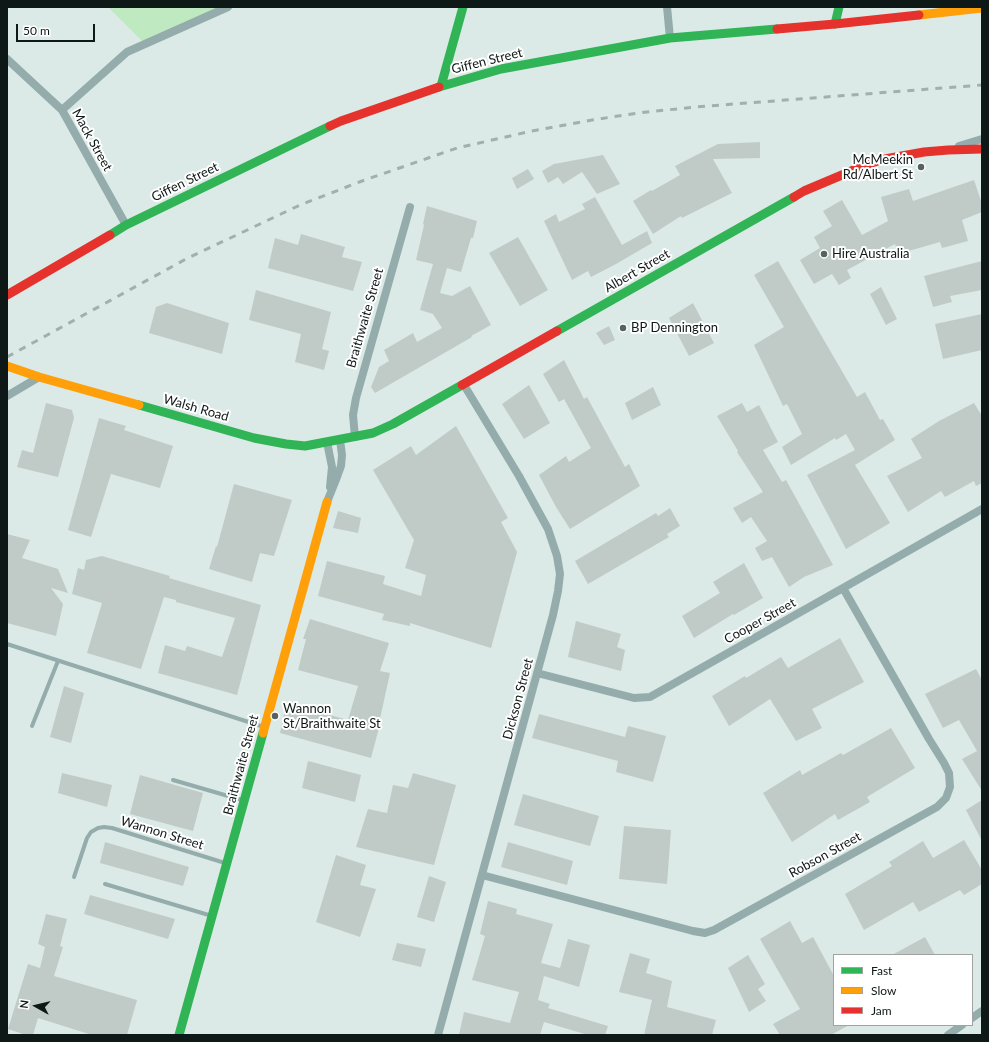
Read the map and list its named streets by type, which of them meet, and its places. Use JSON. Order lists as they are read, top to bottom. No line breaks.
{"streets":{"street":["Giffen Street","Mack Street","Albert Street","Braithwaite Street","Walsh Road","Cooper Street","Dickson Street","Robson Street"],"lane":["Wannon Street"]},"crossings":[["Giffen Street","Mack Street"],["Albert Street","Braithwaite Street"],["Albert Street","Walsh Road"],["Albert Street","Dickson Street"],["Braithwaite Street","Walsh Road"],["Braithwaite Street","Wannon Street"],["Cooper Street","Dickson Street"],["Cooper Street","Robson Street"],["Dickson Street","Robson Street"]],"places":["McMeekin Rd/Albert St","Hire Australia","BP Dennington","Wannon St/Braithwaite St"],"legend":["Fast","Slow","Jam"],"scale_bar":"50 m","north":"left"}
